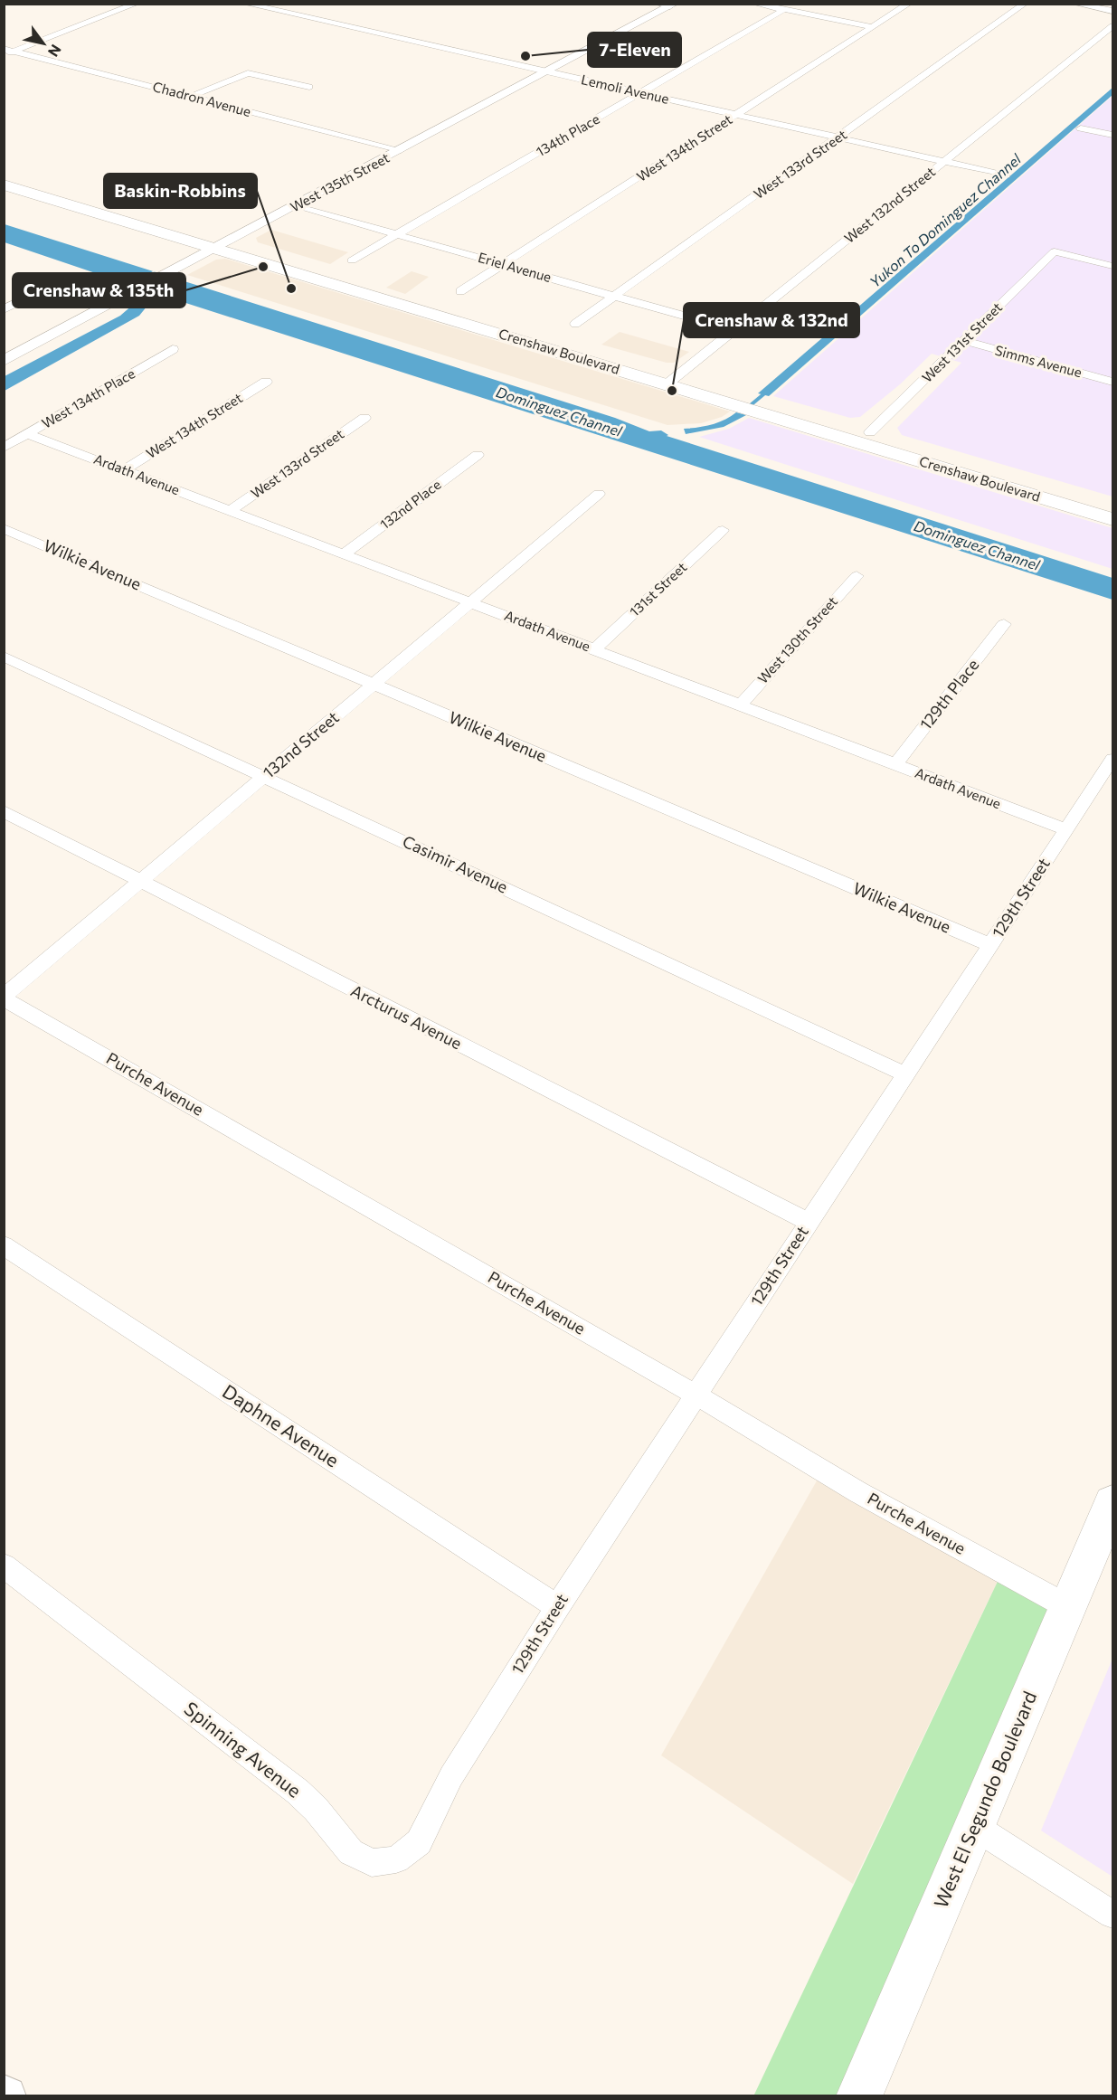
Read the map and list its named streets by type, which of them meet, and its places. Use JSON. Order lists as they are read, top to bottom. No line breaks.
{"streets":{"main road":["Crenshaw Boulevard","West El Segundo Boulevard"],"street":["Lemoli Avenue","Chadron Avenue","134th Place","West 134th Street","West 133rd Street","West 135th Street","West 132nd Street","Eriel Avenue","West 131st Street","Simms Avenue","West 134th Place","Ardath Avenue","132nd Place","Wilkie Avenue","131st Street","West 130th Street","129th Place","132nd Street","Casimir Avenue","129th Street","Arcturus Avenue","Purche Avenue","Daphne Avenue","Spinning Avenue"]},"crossings":[["Lemoli Avenue","134th Place"],["Lemoli Avenue","West 134th Street"],["Lemoli Avenue","West 133rd Street"],["Lemoli Avenue","West 135th Street"],["Lemoli Avenue","West 132nd Street"],["Chadron Avenue","West 135th Street"],["134th Place","Eriel Avenue"],["West 134th Street","Eriel Avenue"],["West 134th Street","Ardath Avenue"],["West 133rd Street","Eriel Avenue"],["West 133rd Street","Ardath Avenue"],["West 135th Street","Eriel Avenue"],["West 135th Street","Crenshaw Boulevard"],["West 132nd Street","Eriel Avenue"],["West 132nd Street","Crenshaw Boulevard"],["West 131st Street","Crenshaw Boulevard"],["West 131st Street","Simms Avenue"],["West 134th Place","Ardath Avenue"],["Ardath Avenue","132nd Place"],["Ardath Avenue","131st Street"],["Ardath Avenue","West 130th Street"],["Ardath Avenue","129th Place"],["Ardath Avenue","132nd Street"],["Ardath Avenue","129th Street"],["Wilkie Avenue","132nd Street"],["Wilkie Avenue","129th Street"],["132nd Street","Casimir Avenue"],["132nd Street","Arcturus Avenue"],["132nd Street","Purche Avenue"],["Casimir Avenue","129th Street"],["129th Street","Arcturus Avenue"],["129th Street","Purche Avenue"],["129th Street","Daphne Avenue"],["129th Street","Spinning Avenue"],["Purche Avenue","West El Segundo Boulevard"]],"water":["Yukon To Dominguez Channel","Dominguez Channel"],"places":["7-Eleven","Crenshaw & 135th","Baskin-Robbins","Crenshaw & 132nd"],"north":"bottom right"}
